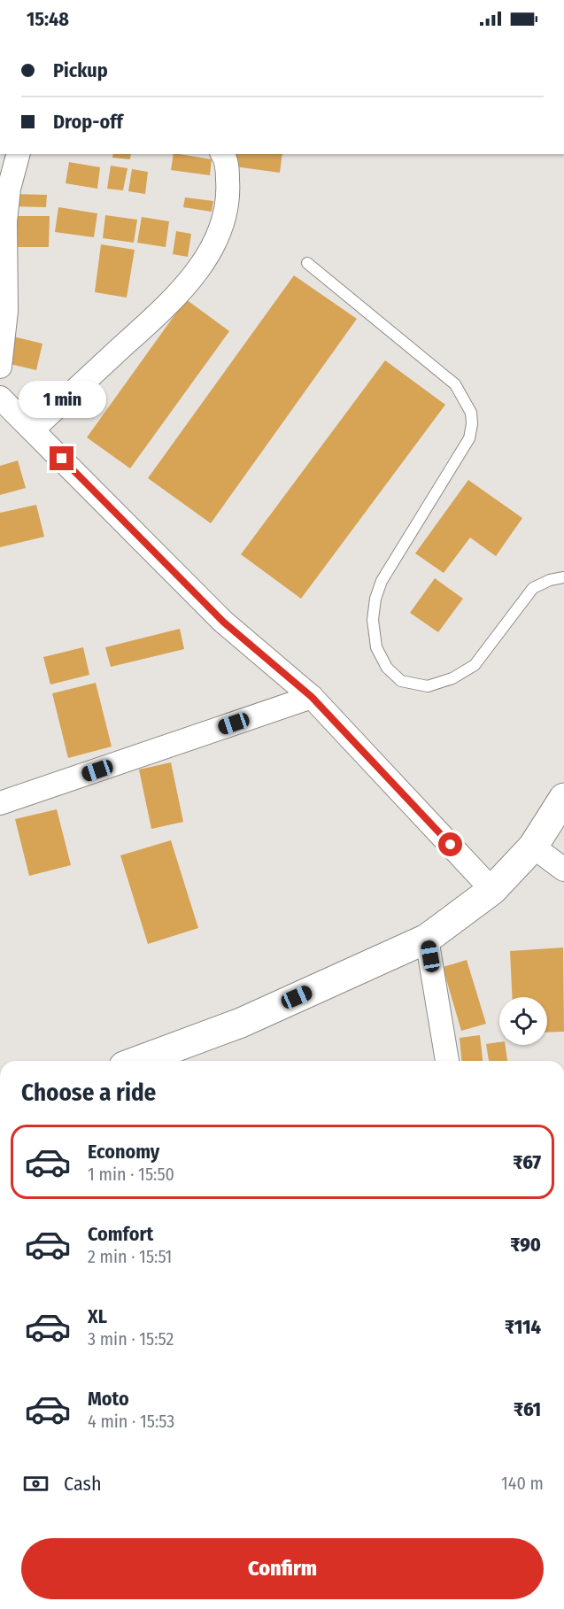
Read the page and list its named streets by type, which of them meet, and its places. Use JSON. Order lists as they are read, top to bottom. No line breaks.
{"page":{"status":"15:48","banner":["Pickup","Drop-off"],"bubble":"1 min","heading":"Choose a ride","list":[{"name":"Economy","note":"1 min · 15:50","value":"₹67"},{"name":"Comfort","note":"2 min · 15:51","value":"₹90"},{"name":"XL","note":"3 min · 15:52","value":"₹114"},{"name":"Moto","note":"4 min · 15:53","value":"₹61"}],"pay":["Cash","140 m"],"buttons":"Confirm"}}
